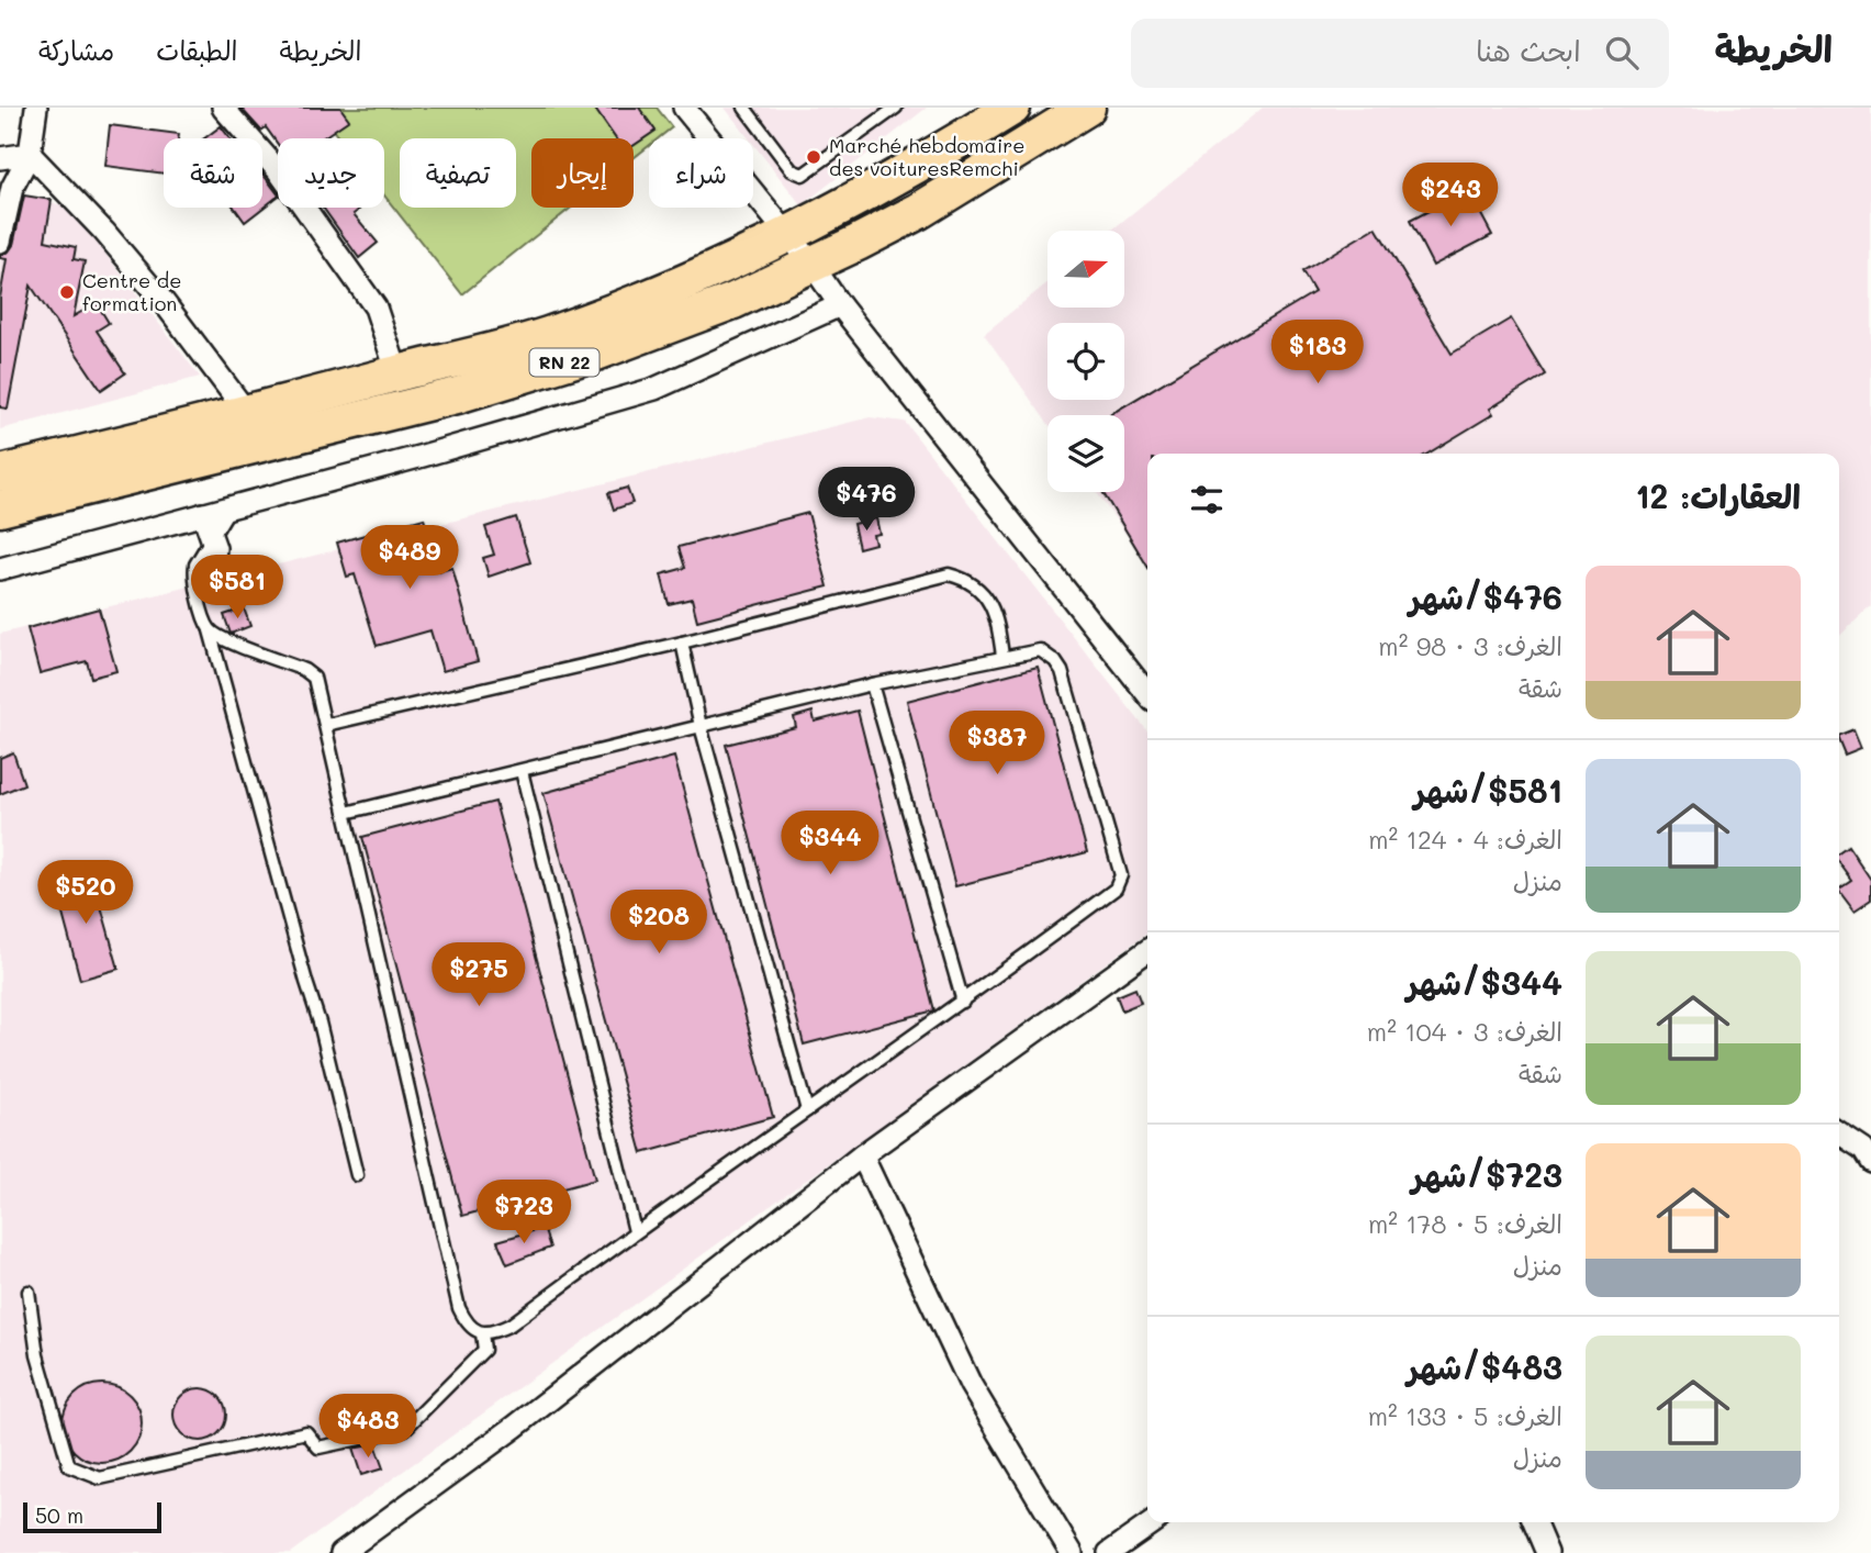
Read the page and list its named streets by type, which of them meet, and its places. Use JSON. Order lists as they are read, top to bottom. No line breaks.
{"streets":{"highway":["RN 22"]},"places":["Marché hebdomaire des voituresRemchi","Centre de formation"],"scale_bar":"50 m","north":"right","page":{"header":"الخريطة","search":"ابحث هنا","nav":["الخريطة","الطبقات","مشاركة"],"chip":["شراء","إيجار","تصفية","جديد","شقة"],"price":["$243","$183","$476","$489","$581","$387","$344","$520","$208","$275","$723","$483"],"heading":"العقارات: 12","list":[{"name":"$476/شهر","note":"الغرف: 3 · 98 m² · شقة"},{"name":"$581/شهر","note":"الغرف: 4 · 124 m² · منزل"},{"name":"$344/شهر","note":"الغرف: 3 · 104 m² · شقة"},{"name":"$723/شهر","note":"الغرف: 5 · 178 m² · منزل"},{"name":"$483/شهر","note":"الغرف: 5 · 133 m² · منزل"}],"scale":"50 m"}}
